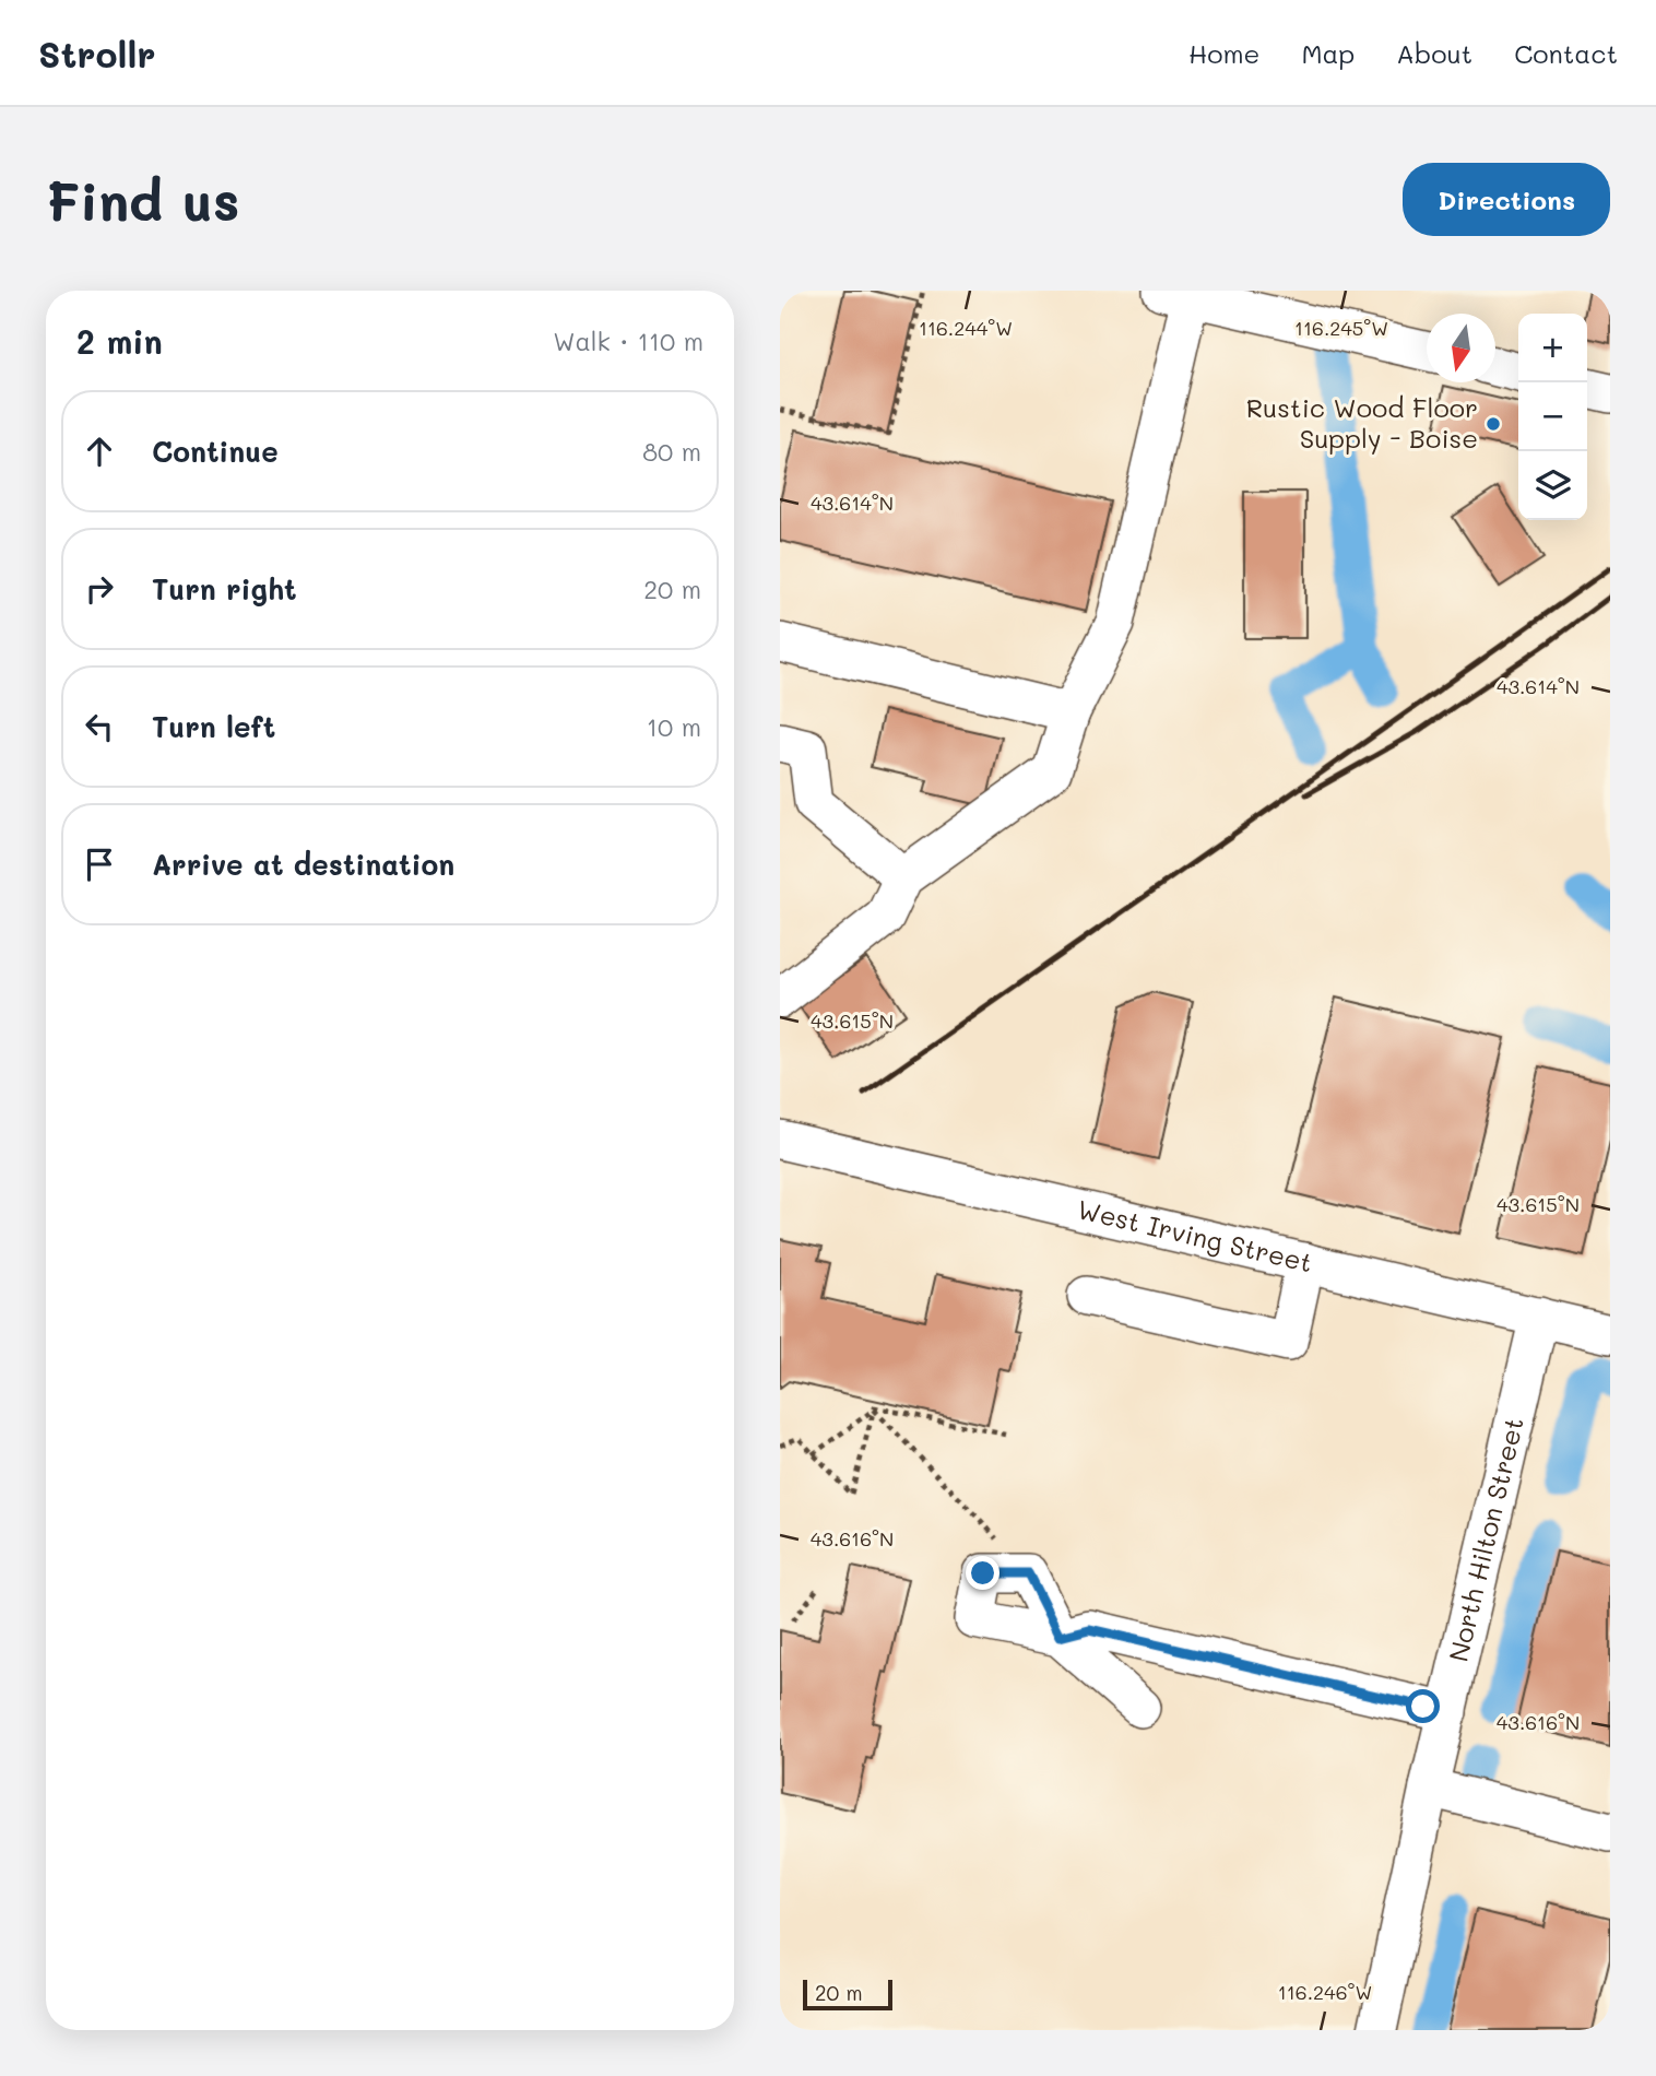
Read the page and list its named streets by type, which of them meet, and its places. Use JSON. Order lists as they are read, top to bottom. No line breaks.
{"streets":{"street":["West Irving Street","North Hilton Street"]},"crossings":[["West Irving Street","North Hilton Street"]],"places":["Rustic Wood Floor Supply - Boise"],"scale_bar":"20 m","north":"bottom","page":{"header":"Strollr","nav":["Home","Map","About","Contact"],"buttons":"Directions","title":"Find us","heading":["2 min","Walk · 110 m"],"map_buttons":["+","−"],"list":[["Continue","80 m"],["Turn right","20 m"],["Turn left","10 m"],"Arrive at destination"],"scale":"20 m"},"coordinates":["116.244°W","116.245°W","43.614°N","43.615°N","43.616°N","116.246°W"]}
